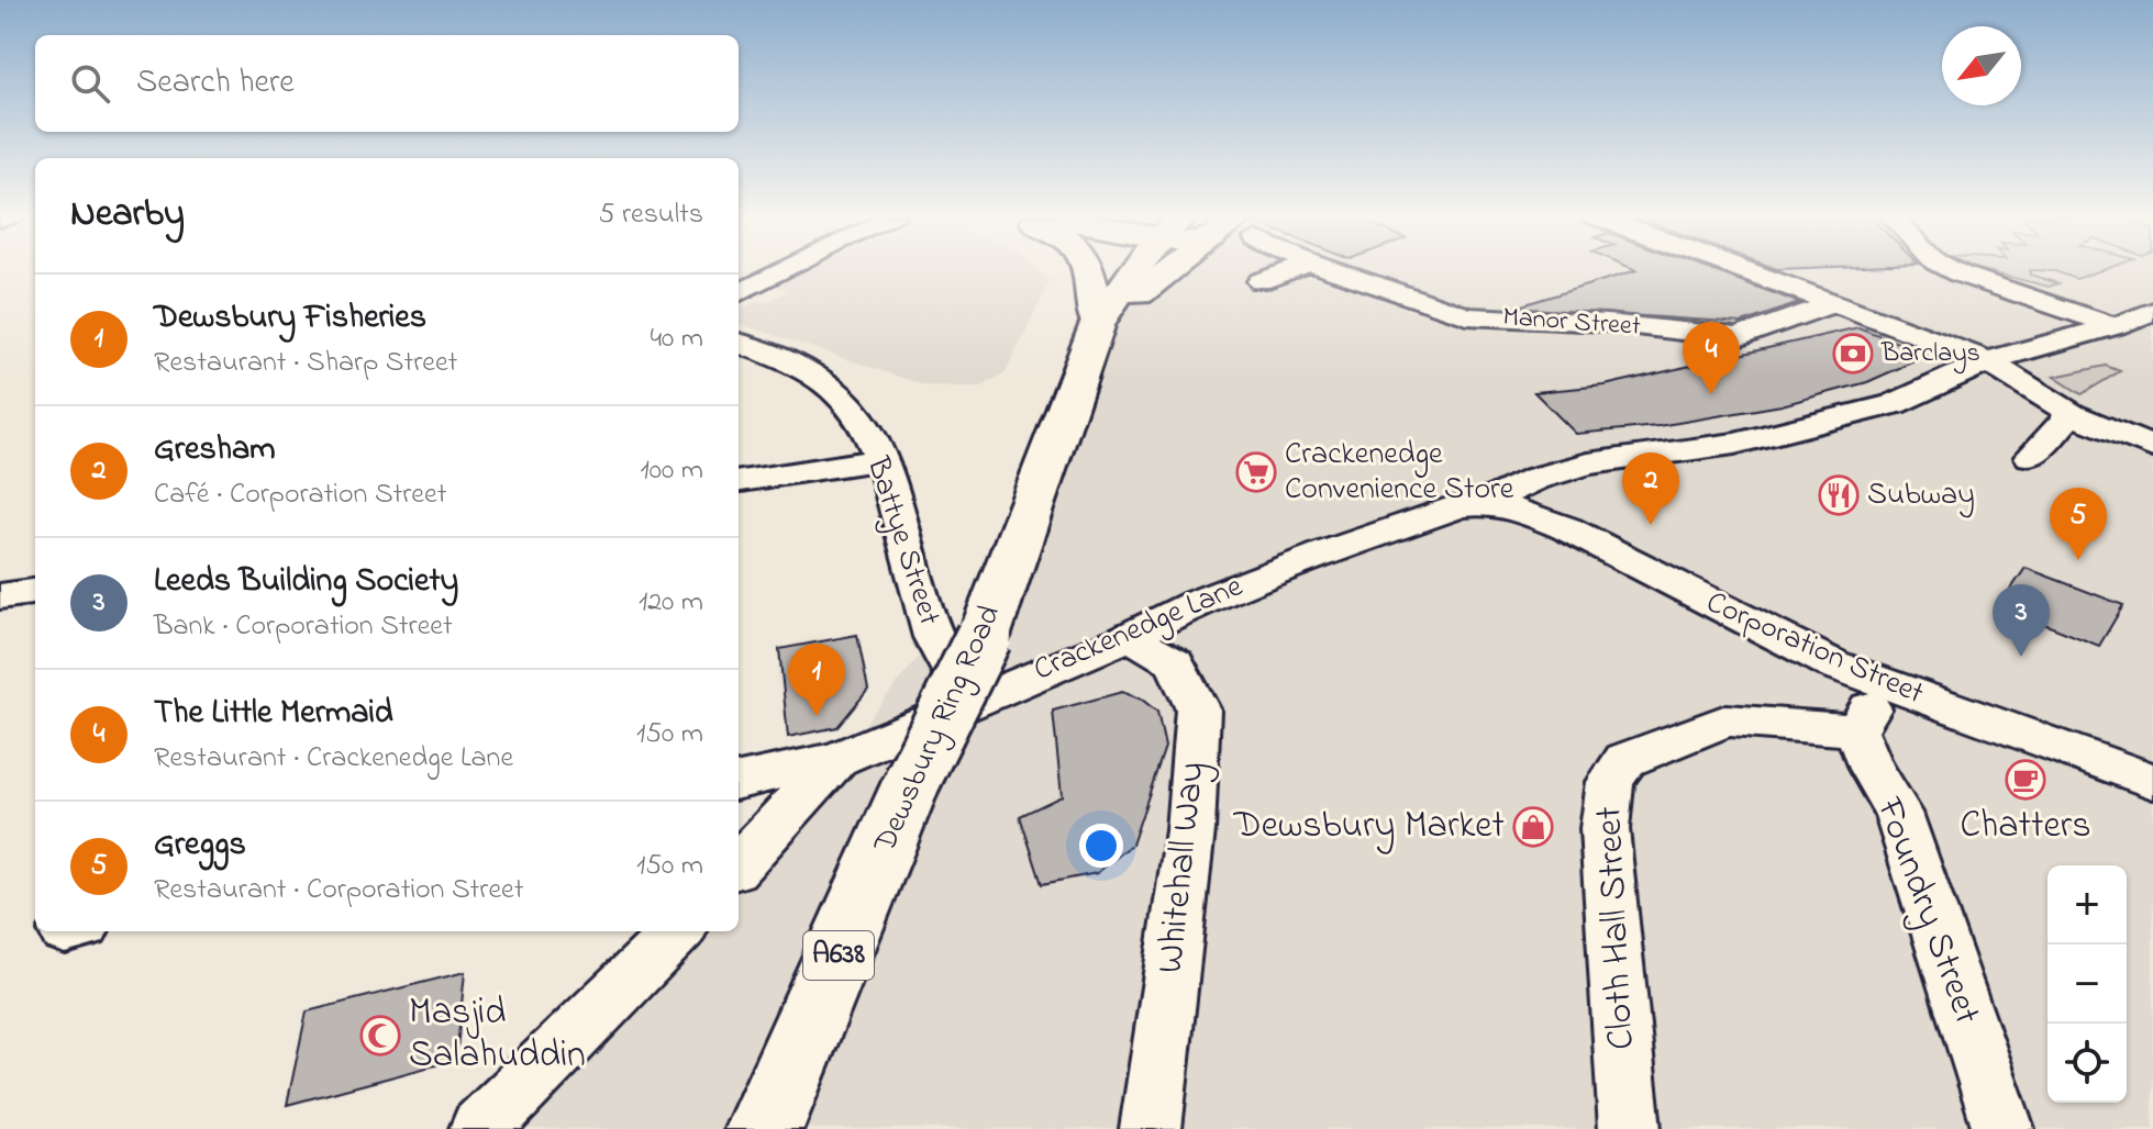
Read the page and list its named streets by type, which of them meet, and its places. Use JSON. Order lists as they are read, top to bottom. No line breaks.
{"streets":{"main road":["Dewsbury Ring Road","A638"],"street":["Manor Street","Battye Street","Crackenedge Lane","Corporation Street","Whitehall Way","Foundry Street","Cloth Hall Street"]},"crossings":[["Battye Street","Crackenedge Lane"],["Crackenedge Lane","Corporation Street"],["Crackenedge Lane","Whitehall Way"],["Foundry Street","Cloth Hall Street"]],"places":{"bank":["Barclays"],"supermarket":["Crackenedge Convenience Store"],"restaurant":["Subway"],"cafe":["Chatters"],"shop":["Dewsbury Market"],"mosque":["Masjid Salahuddin"]},"north":"bottom left","page":{"search":"Search here","heading":["Nearby","5 results"],"list":[{"mark":"1","name":"Dewsbury Fisheries","note":"Restaurant · Sharp Street","value":"40 m"},{"mark":"2","name":"Gresham","note":"Café · Corporation Street","value":"100 m"},{"mark":"3","name":"Leeds Building Society","note":"Bank · Corporation Street","value":"120 m"},{"mark":"4","name":"The Little Mermaid","note":"Restaurant · Crackenedge Lane","value":"150 m"},{"mark":"5","name":"Greggs","note":"Restaurant · Corporation Street","value":"150 m"}],"pins":["4","2","5","3","1"],"map_buttons":["+","−"]}}
